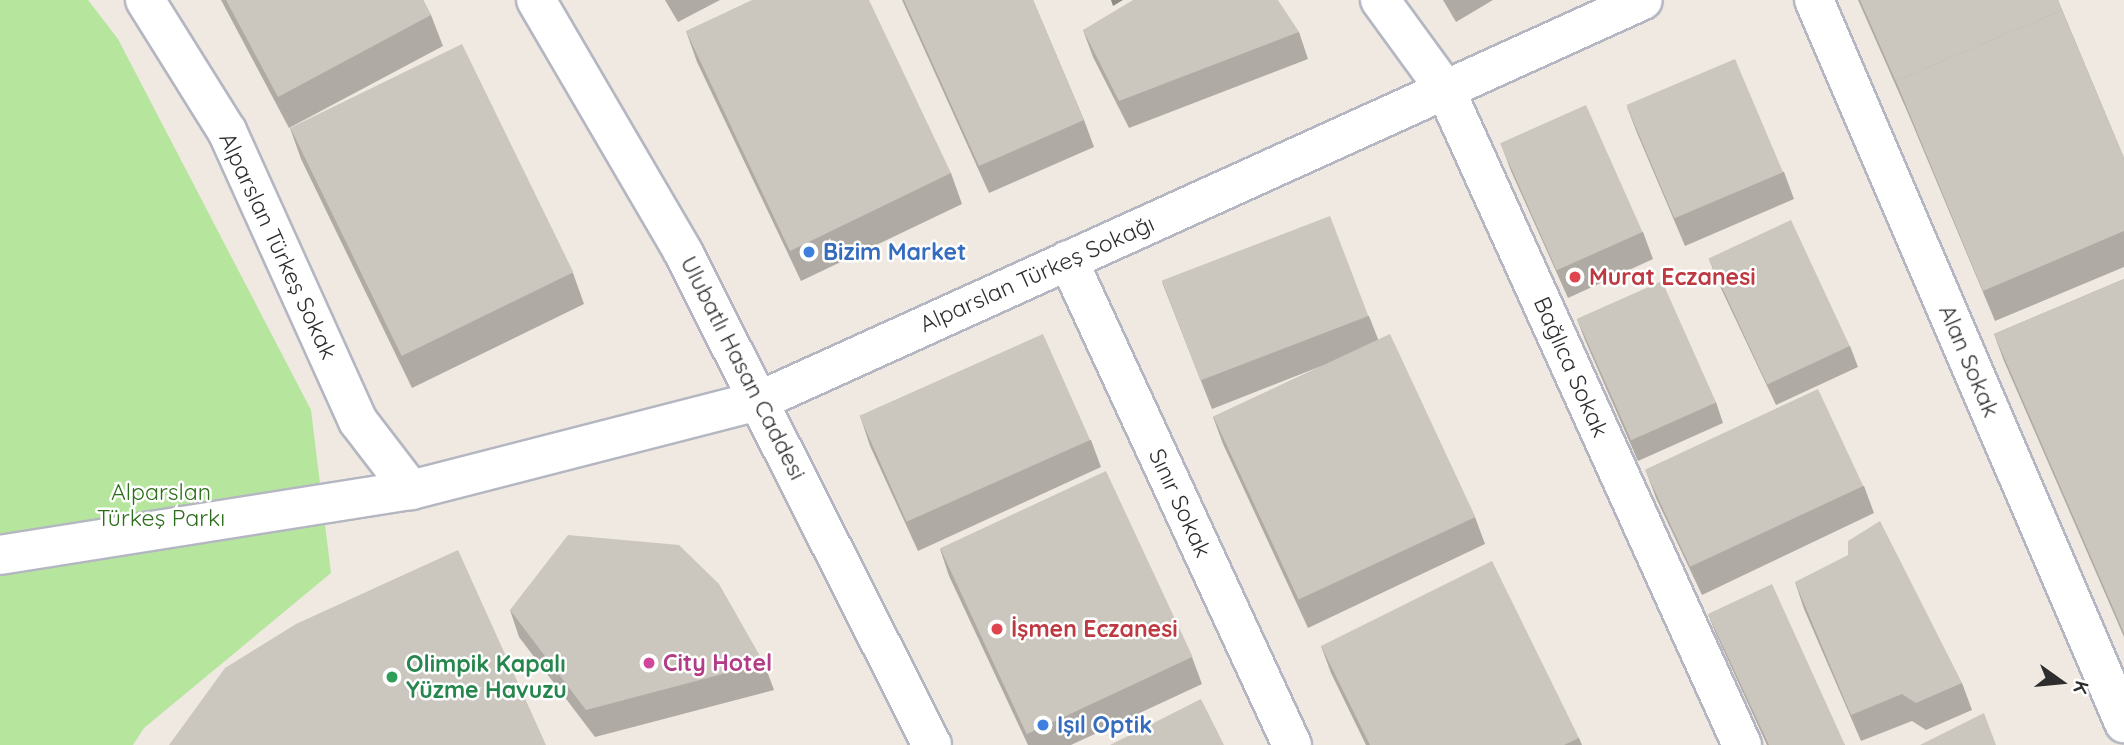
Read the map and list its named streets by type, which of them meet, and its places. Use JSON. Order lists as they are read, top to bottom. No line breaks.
{"streets":{"street":["Alparslan Türkeş Sokak","Alparslan Türkeş Sokağı","Alan Sokak","Bağlıca Sokak","Ulubatlı Hasan Caddesi","Sınır Sokak"]},"crossings":[["Alparslan Türkeş Sokak","Alparslan Türkeş Sokağı"],["Alparslan Türkeş Sokağı","Bağlıca Sokak"],["Alparslan Türkeş Sokağı","Ulubatlı Hasan Caddesi"],["Alparslan Türkeş Sokağı","Sınır Sokak"]],"parks":["Alparslan Türkeş Parkı"],"places":["Bizim Market","Murat Eczanesi","İşmen Eczanesi","City Hotel","Olimpik Kapalı Yüzme Havuzu","Işıl Optik"],"north":"right"}
